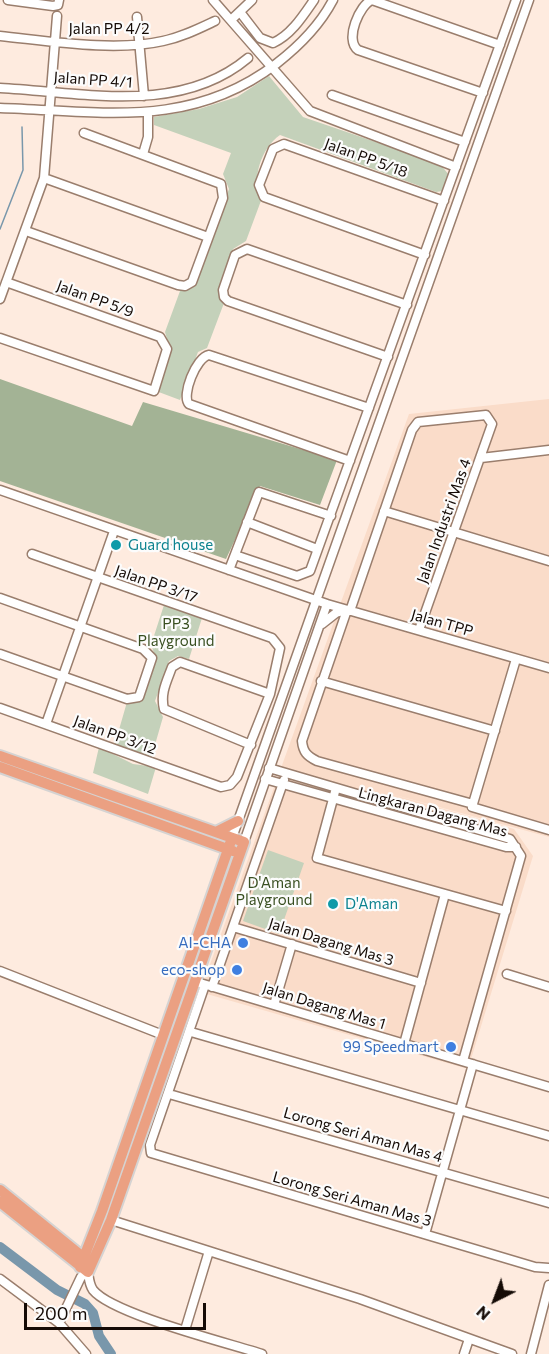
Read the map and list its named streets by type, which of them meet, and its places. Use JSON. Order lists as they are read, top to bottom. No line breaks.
{"streets":{"street":["Jalan PP 4/2","Jalan PP 4/1","Jalan PP 5/18","Jalan PP 5/9","Jalan Industri Mas 4","Jalan PP 3/17","Jalan TPP","Jalan PP 3/12","Lingkaran Dagang Mas","Jalan Dagang Mas 3","Jalan Dagang Mas 1","Lorong Seri Aman Mas 4","Lorong Seri Aman Mas 3"]},"crossings":[["Jalan Industri Mas 4","Jalan TPP"],["Lorong Seri Aman Mas 4","Lorong Seri Aman Mas 3"]],"parks":["PP3 Playground","D'Aman Playground"],"places":["Guard house","D'Aman","AI-CHA","eco-shop","99 Speedmart"],"scale_bar":"200 m","north":"bottom left"}
